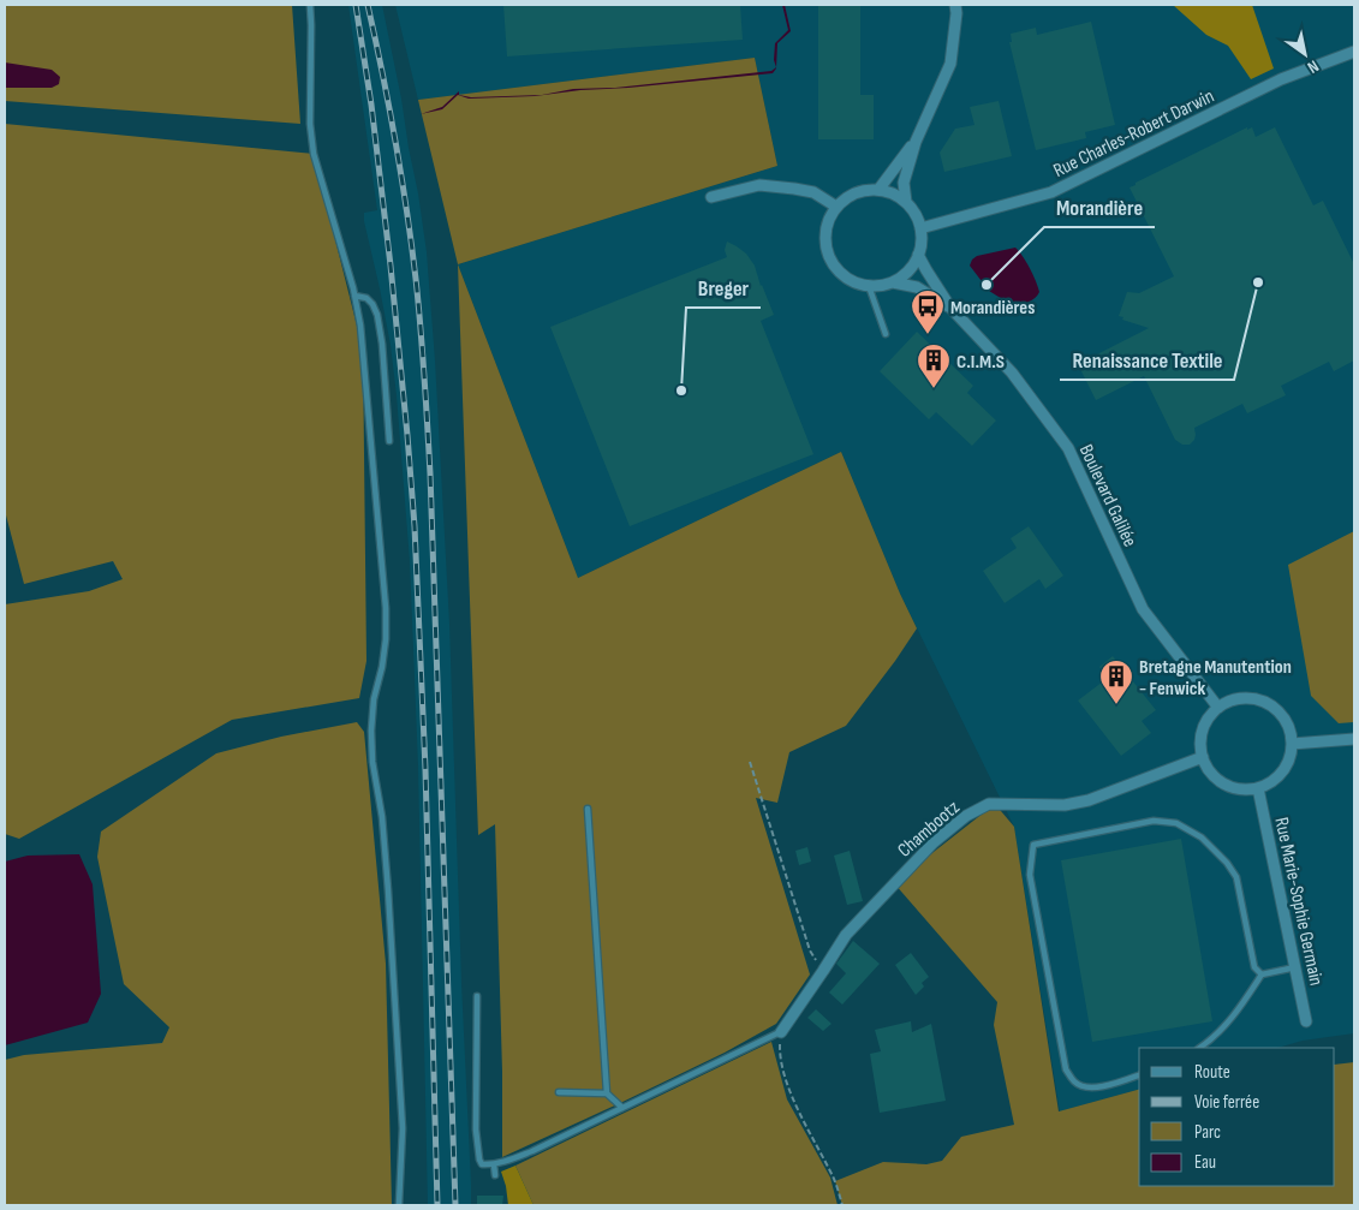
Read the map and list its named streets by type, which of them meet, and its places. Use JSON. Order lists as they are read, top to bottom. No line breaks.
{"streets":{"street":["Rue Charles-Robert Darwin","Boulevard Galilée","Chambootz","Rue Marie-Sophie Germain"]},"crossings":[["Rue Charles-Robert Darwin","Boulevard Galilée"],["Boulevard Galilée","Chambootz"],["Boulevard Galilée","Rue Marie-Sophie Germain"],["Chambootz","Rue Marie-Sophie Germain"]],"places":{"other":["Renaissance Textile","Morandière","Breger"],"bus stop":["Morandières"],"building":["C.I.M.S","Bretagne Manutention - Fenwick"]},"legend":["Route","Voie ferrée","Parc","Eau"],"north":"bottom right"}
